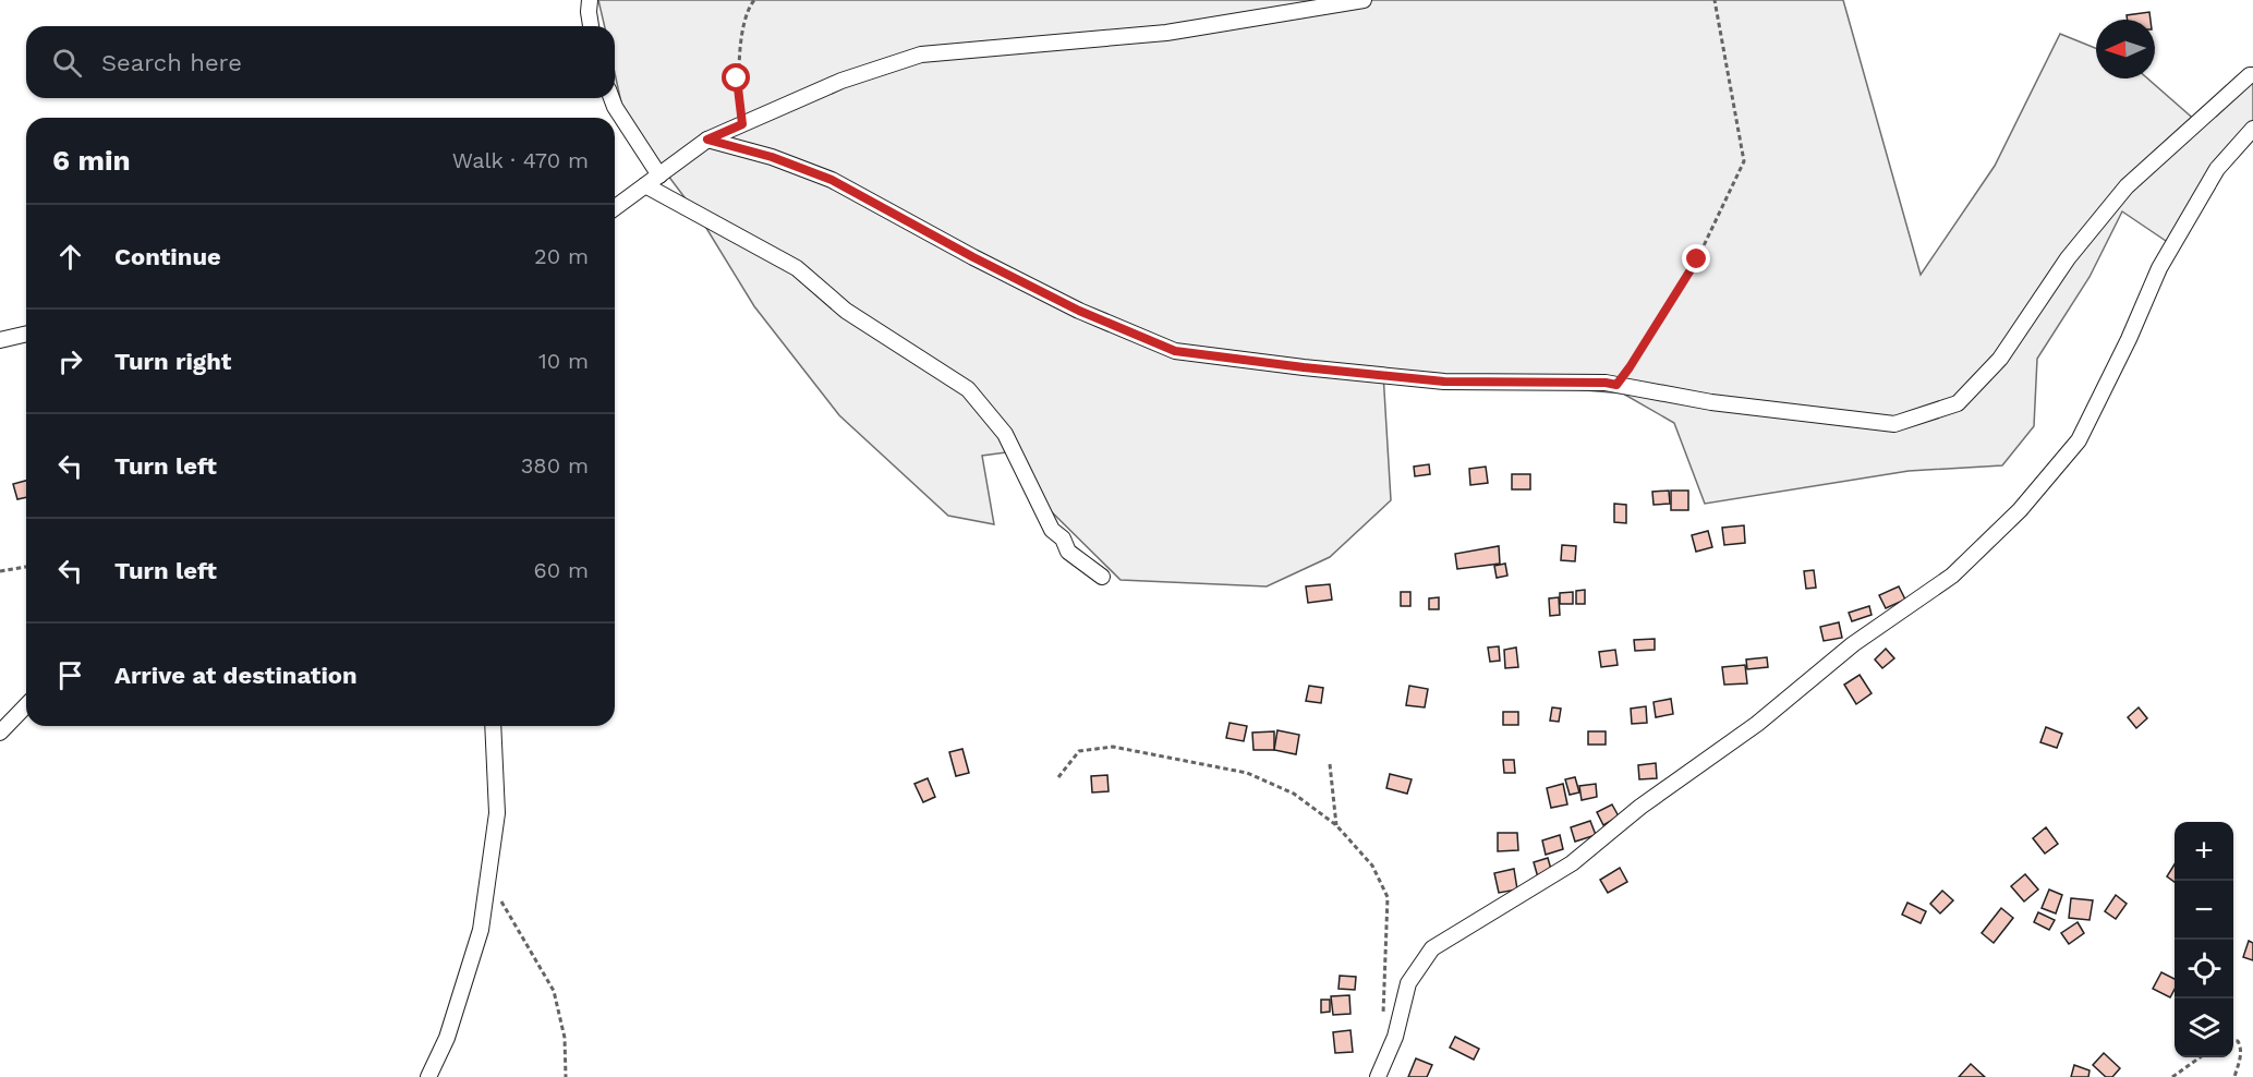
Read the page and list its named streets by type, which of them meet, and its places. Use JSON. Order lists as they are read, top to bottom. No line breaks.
{"north":"left","page":{"search":"Search here","heading":["6 min","Walk · 470 m"],"list":[["Continue","20 m"],["Turn right","10 m"],["Turn left","380 m"],["Turn left","60 m"],"Arrive at destination"],"map_buttons":["+","−"]}}
